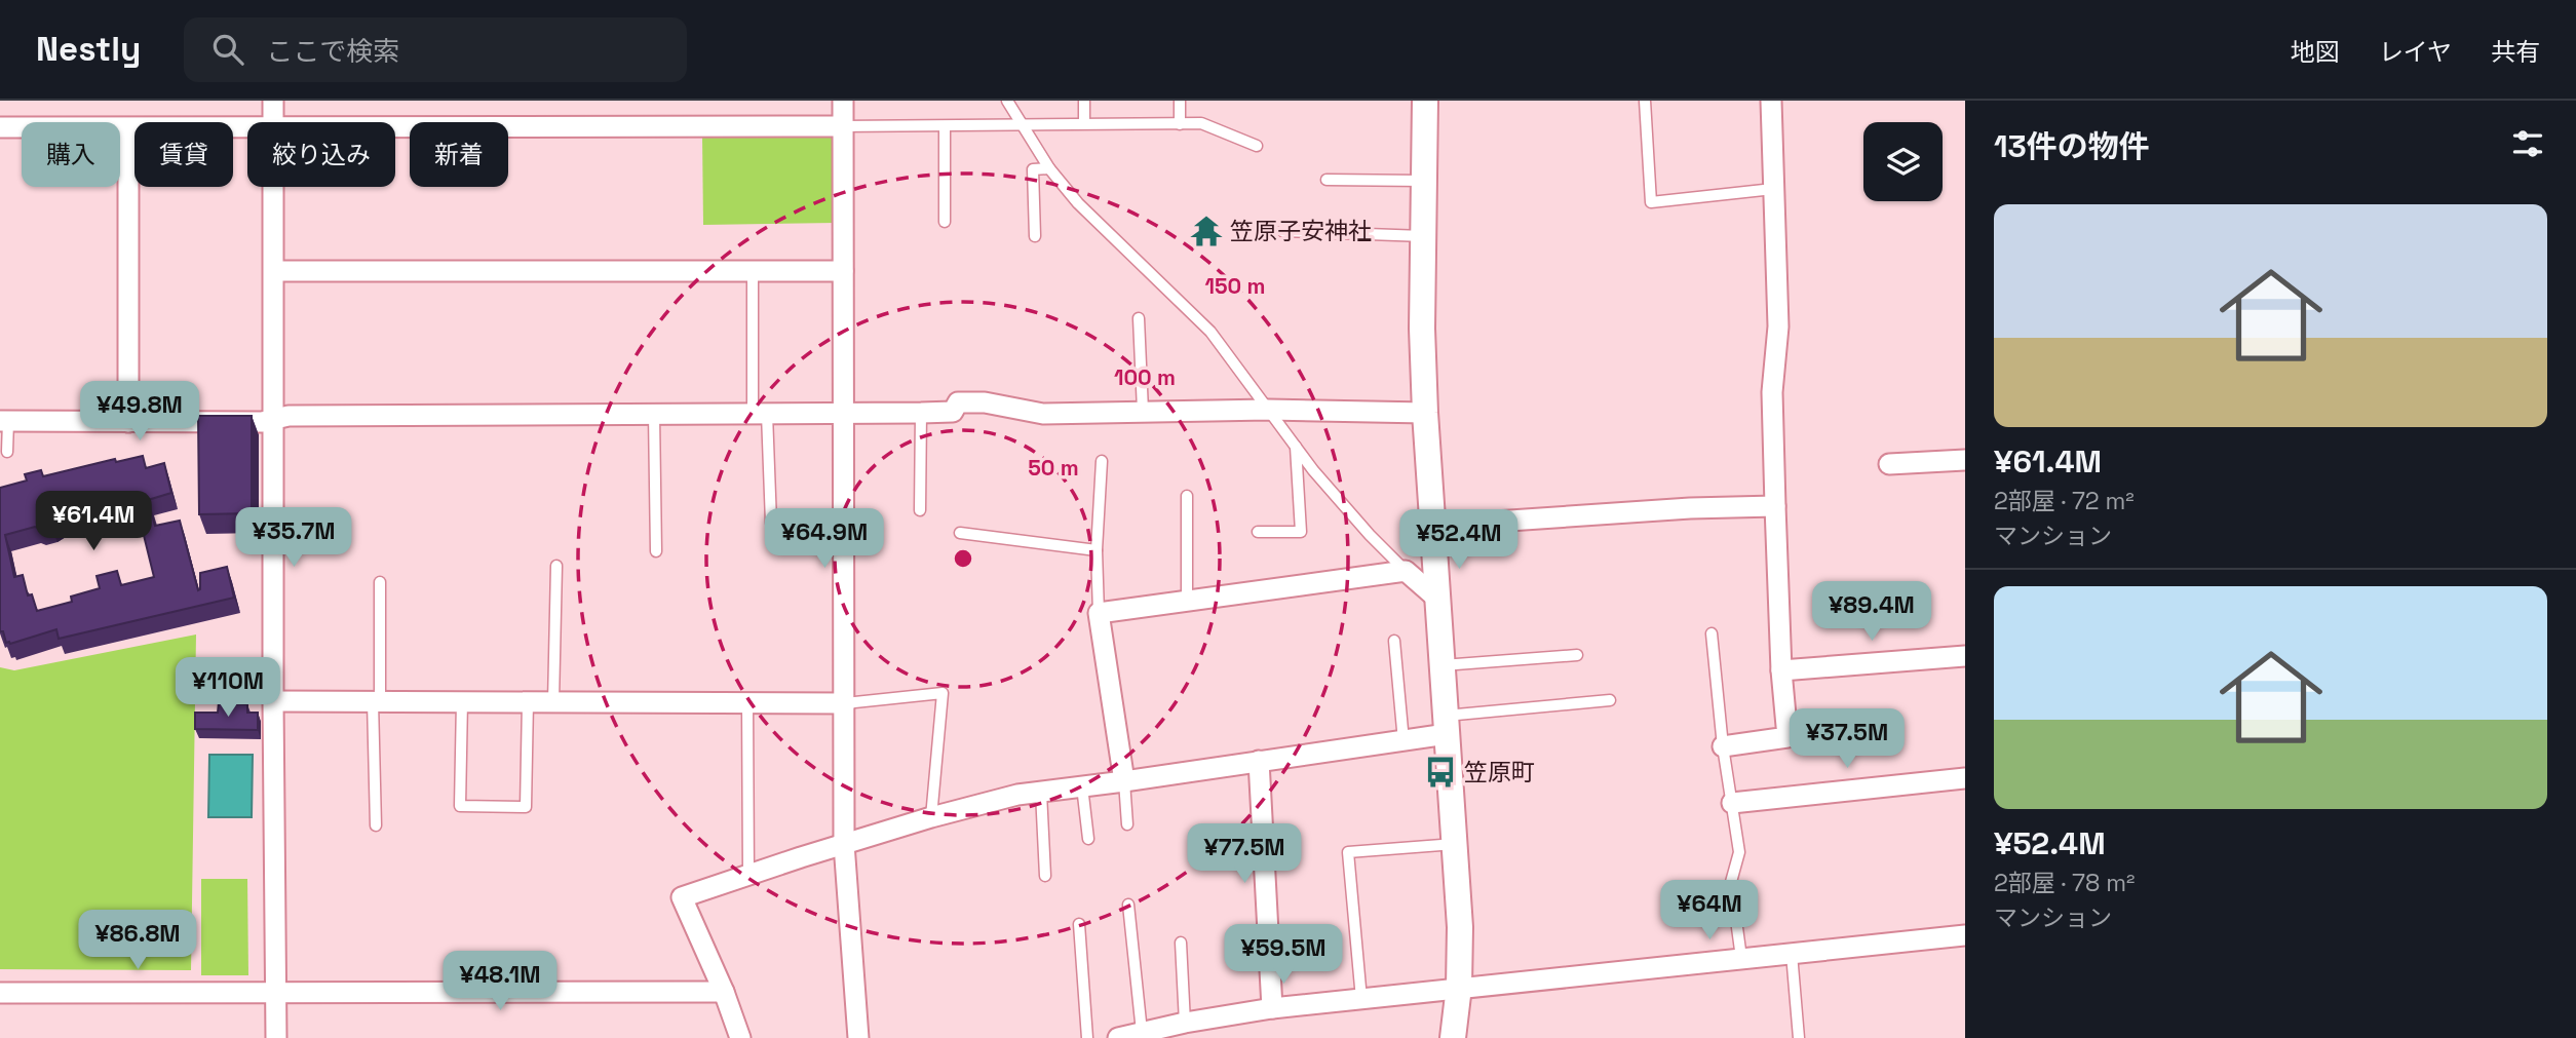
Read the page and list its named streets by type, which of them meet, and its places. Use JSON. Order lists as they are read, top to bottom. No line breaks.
{"places":{"temple":["笠原子安神社"],"bus stop":["笠原町"]},"page":{"header":"Nestly","search":"ここで検索","nav":["地図","レイヤ","共有"],"heading":"13件の物件","chip":["購入","賃貸","絞り込み","新着"],"list":[{"name":"¥61.4M","note":"2部屋 · 72 m² · マンション"},{"name":"¥52.4M","note":"2部屋 · 78 m² · マンション"}],"price":["¥49.8M","¥61.4M","¥35.7M","¥64.9M","¥52.4M","¥89.4M","¥110M","¥37.5M","¥77.5M","¥64M","¥86.8M","¥59.5M","¥48.1M"]},"rings":["150 m","100 m","50 m"]}
